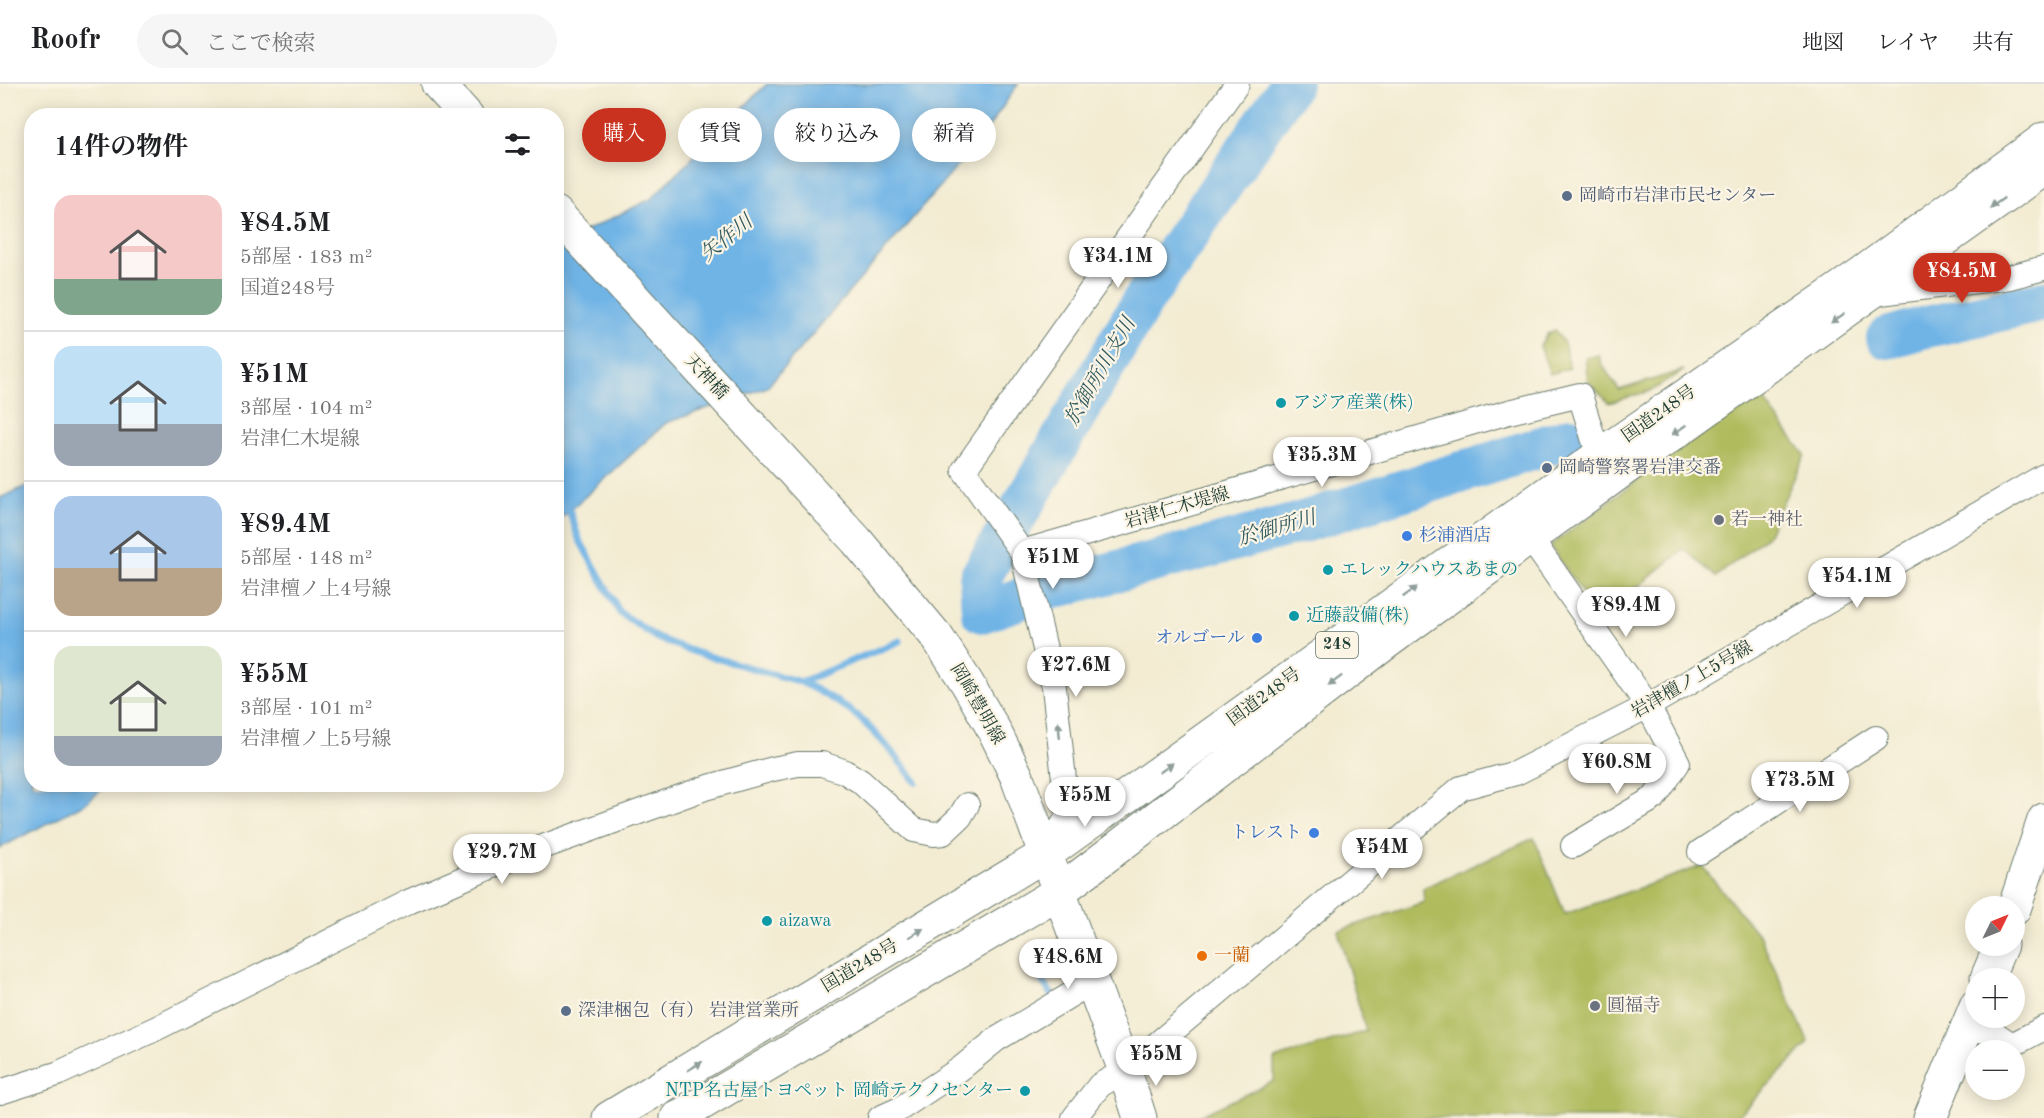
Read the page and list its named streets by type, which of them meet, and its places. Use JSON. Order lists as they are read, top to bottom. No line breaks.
{"streets":{"main road":["天神橋","国道248号","248","岡崎豊明線"],"street":["岩津仁木堤線","岩津檀ノ上5号線"]},"crossings":[["天神橋","岡崎豊明線"],["国道248号","岩津仁木堤線"],["国道248号","岡崎豊明線"],["岩津檀ノ上5号線","岡崎豊明線"]],"water":["矢作川","於御所川支川","於御所川"],"places":["岡崎市岩津市民センター","アジア産業(株)","岡崎警察署岩津交番","若一神社","杉浦酒店","エレックハウスあまの","近藤設備(株)","オルゴール","トレスト","aizawa","一蘭","圓福寺","深津梱包（有） 岩津営業所","NTP名古屋トヨペット 岡崎テクノセンター"],"north":"top right","page":{"header":"Roofr","search":"ここで検索","nav":["地図","レイヤ","共有"],"chip":["購入","賃貸","絞り込み","新着"],"heading":"14件の物件","list":[{"name":"¥84.5M","note":"5部屋 · 183 m² · 国道248号"},{"name":"¥51M","note":"3部屋 · 104 m² · 岩津仁木堤線"},{"name":"¥89.4M","note":"5部屋 · 148 m² · 岩津檀ノ上4号線"},{"name":"¥55M","note":"3部屋 · 101 m² · 岩津檀ノ上5号線"}],"price":["¥34.1M","¥84.5M","¥35.3M","¥51M","¥54.1M","¥89.4M","¥27.6M","¥60.8M","¥73.5M","¥55M","¥54M","¥29.7M","¥48.6M","¥55M"],"map_buttons":["+","−"]}}
